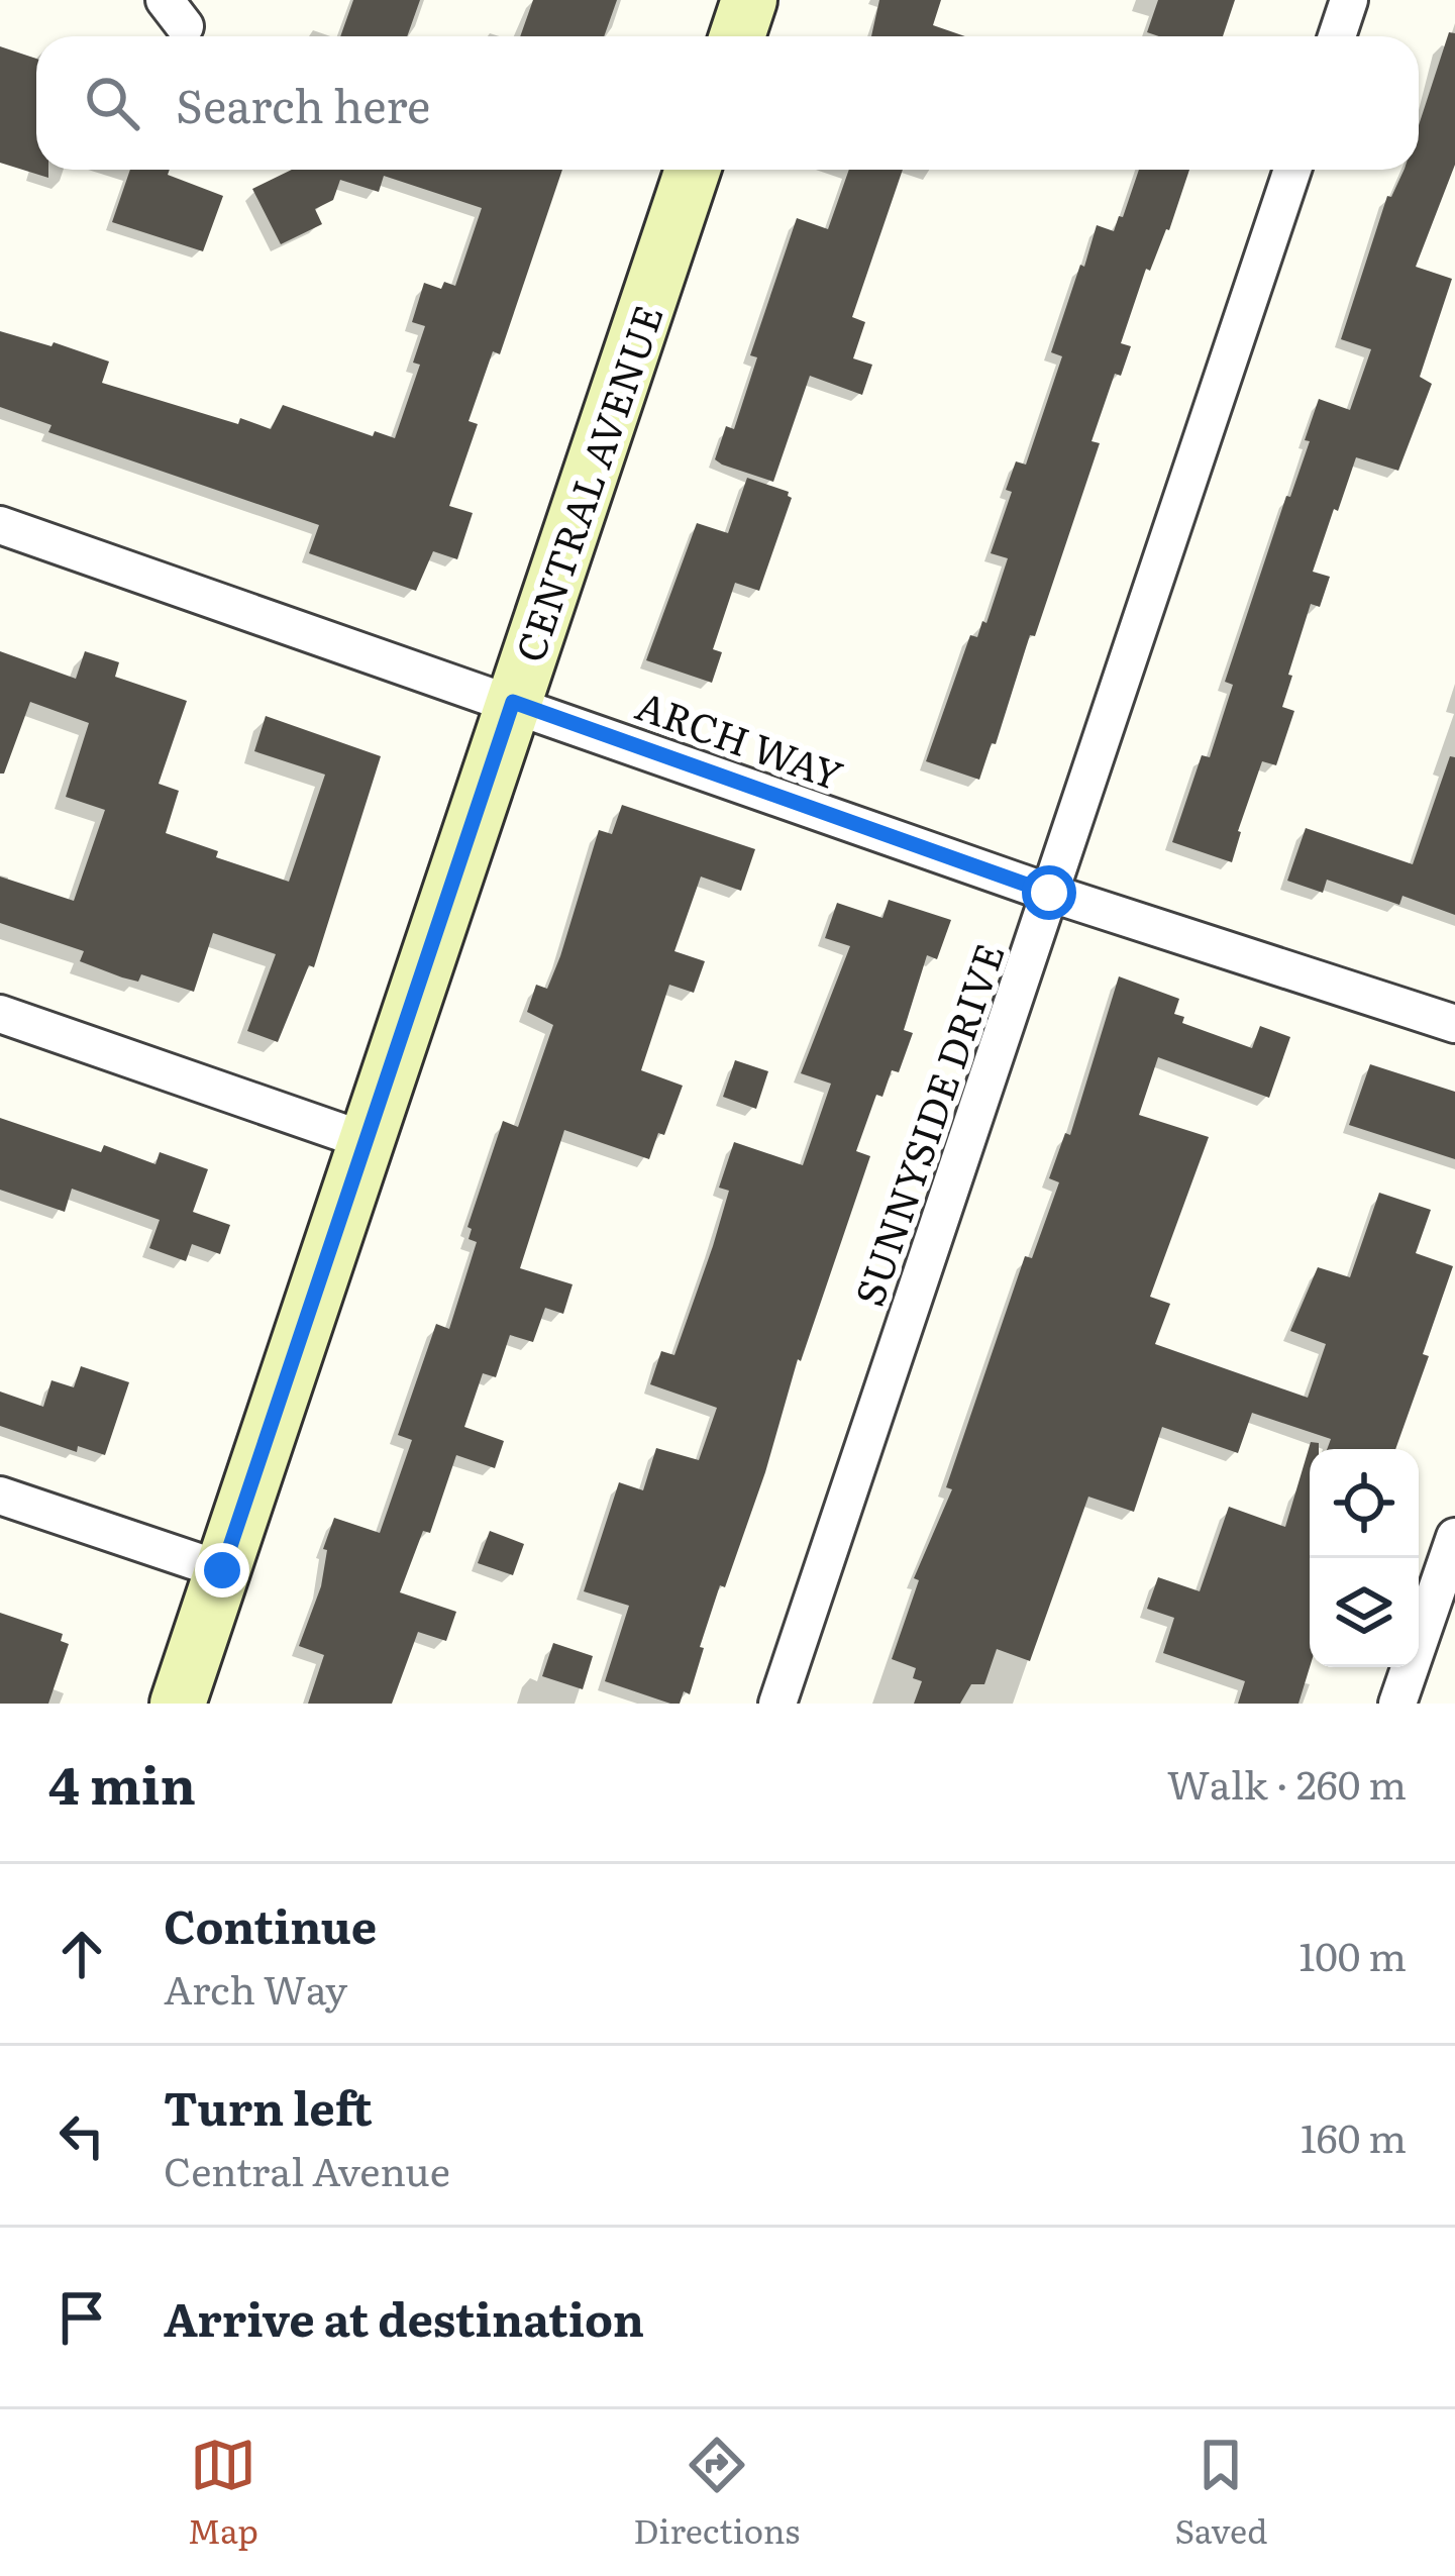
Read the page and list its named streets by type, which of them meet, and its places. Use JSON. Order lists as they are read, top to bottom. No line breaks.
{"streets":{"main road":["CENTRAL AVENUE"],"street":["ARCH WAY","SUNNYSIDE DRIVE"]},"crossings":[["CENTRAL AVENUE","ARCH WAY"],["ARCH WAY","SUNNYSIDE DRIVE"]],"page":{"search":"Search here","heading":["4 min","Walk · 260 m"],"list":[["Continue","Arch Way","100 m"],["Turn left","Central Avenue","160 m"],"Arrive at destination"],"nav":["Map","Directions","Saved"]}}
